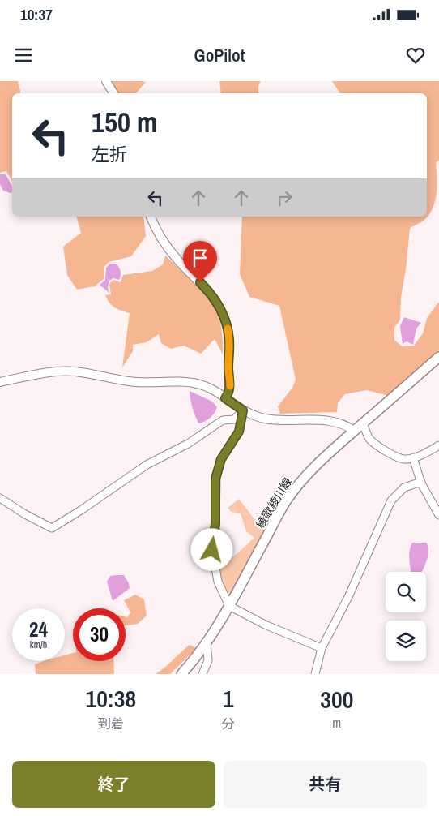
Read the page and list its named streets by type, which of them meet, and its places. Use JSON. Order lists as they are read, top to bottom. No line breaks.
{"streets":{"main road":["綾歌綾川線"]},"page":{"status":"10:37","header":"GoPilot","turn":["150 m","左折"],"speed":"24 km/h","limit":"30","eta":["10:38","到着","1","分","300","m"],"buttons":["終了","共有"]}}
